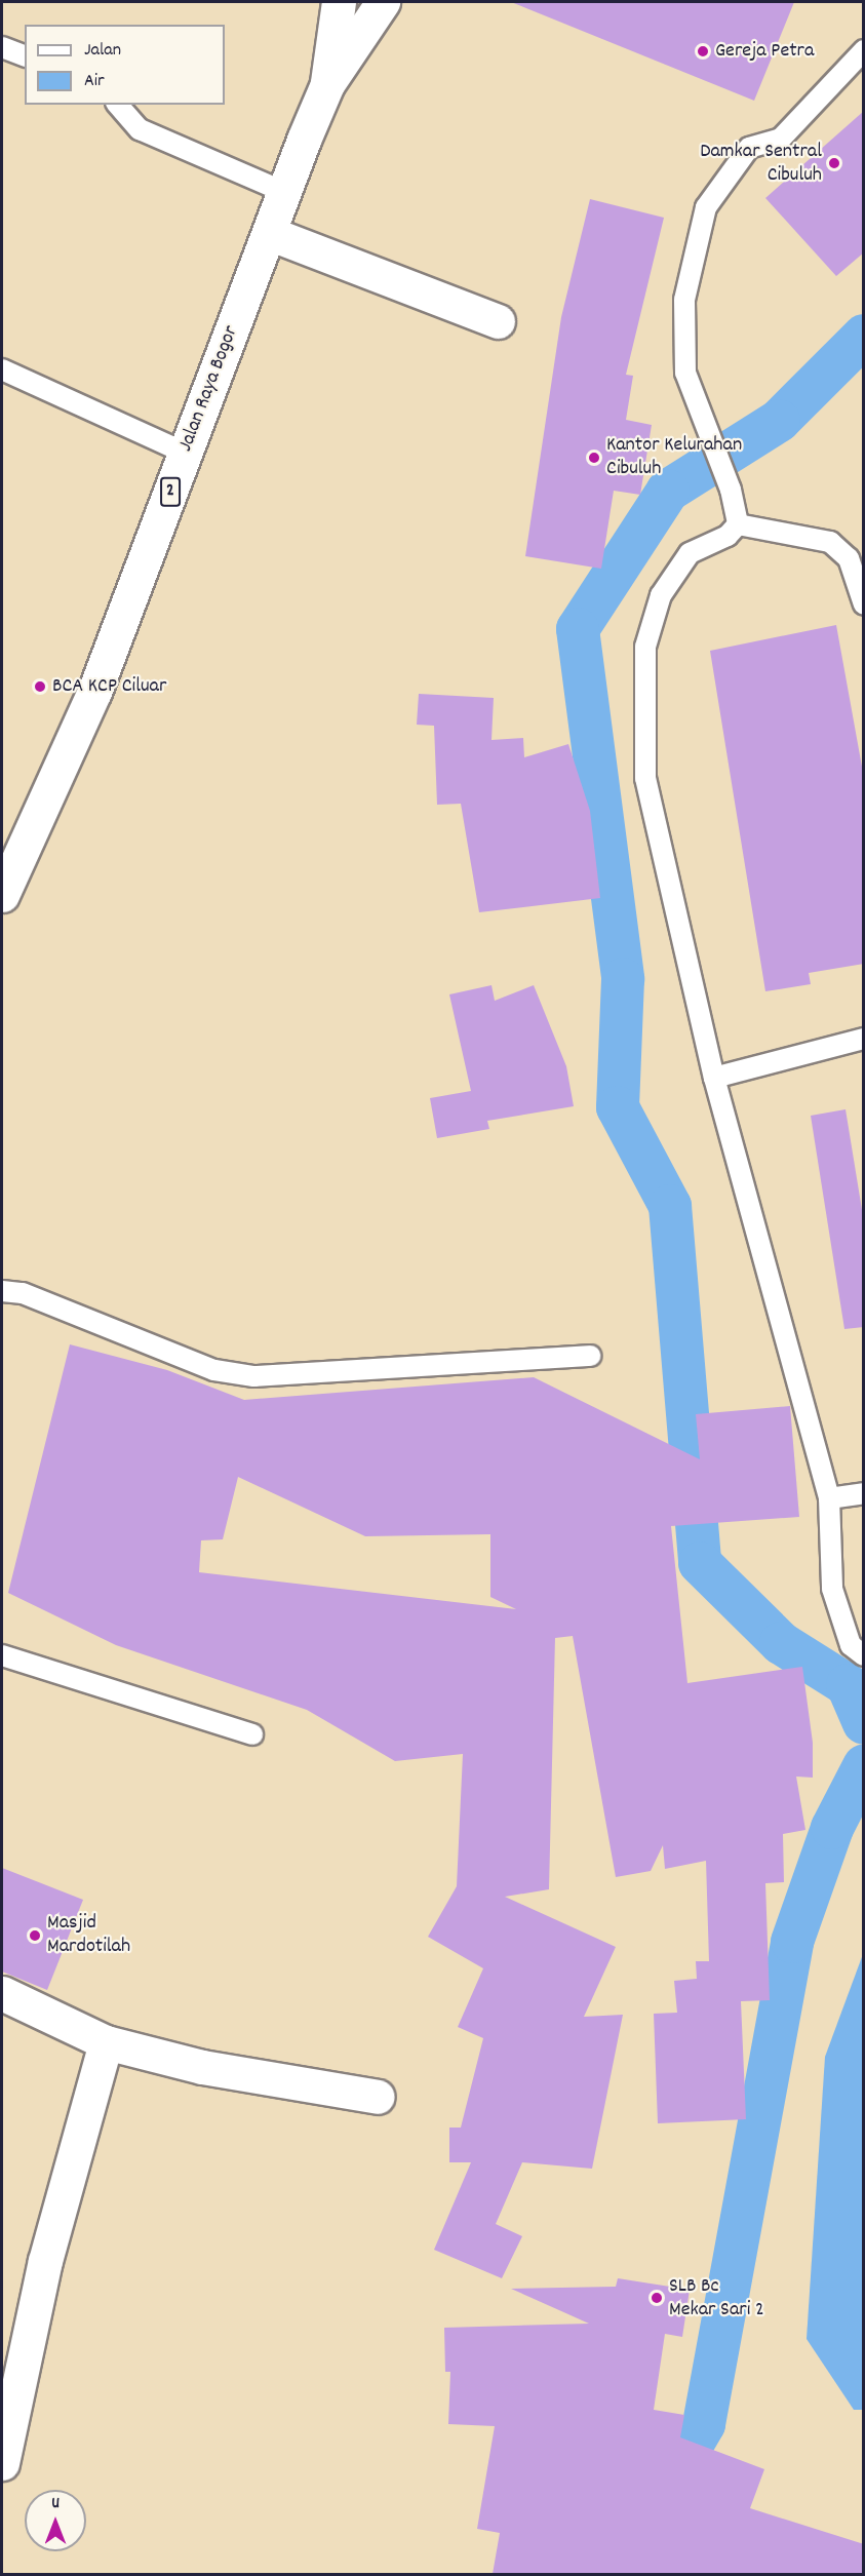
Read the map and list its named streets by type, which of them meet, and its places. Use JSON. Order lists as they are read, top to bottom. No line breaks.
{"streets":{"main road":["Jalan Raya Bogor","2"]},"places":["Gereja Petra","Damkar Sentral Cibuluh","Kantor Kelurahan Cibuluh","BCA KCP Ciluar","Masjid Mardotilah","SLB Bc Mekar Sari 2"],"legend":["Jalan","Air"],"north":"top"}
